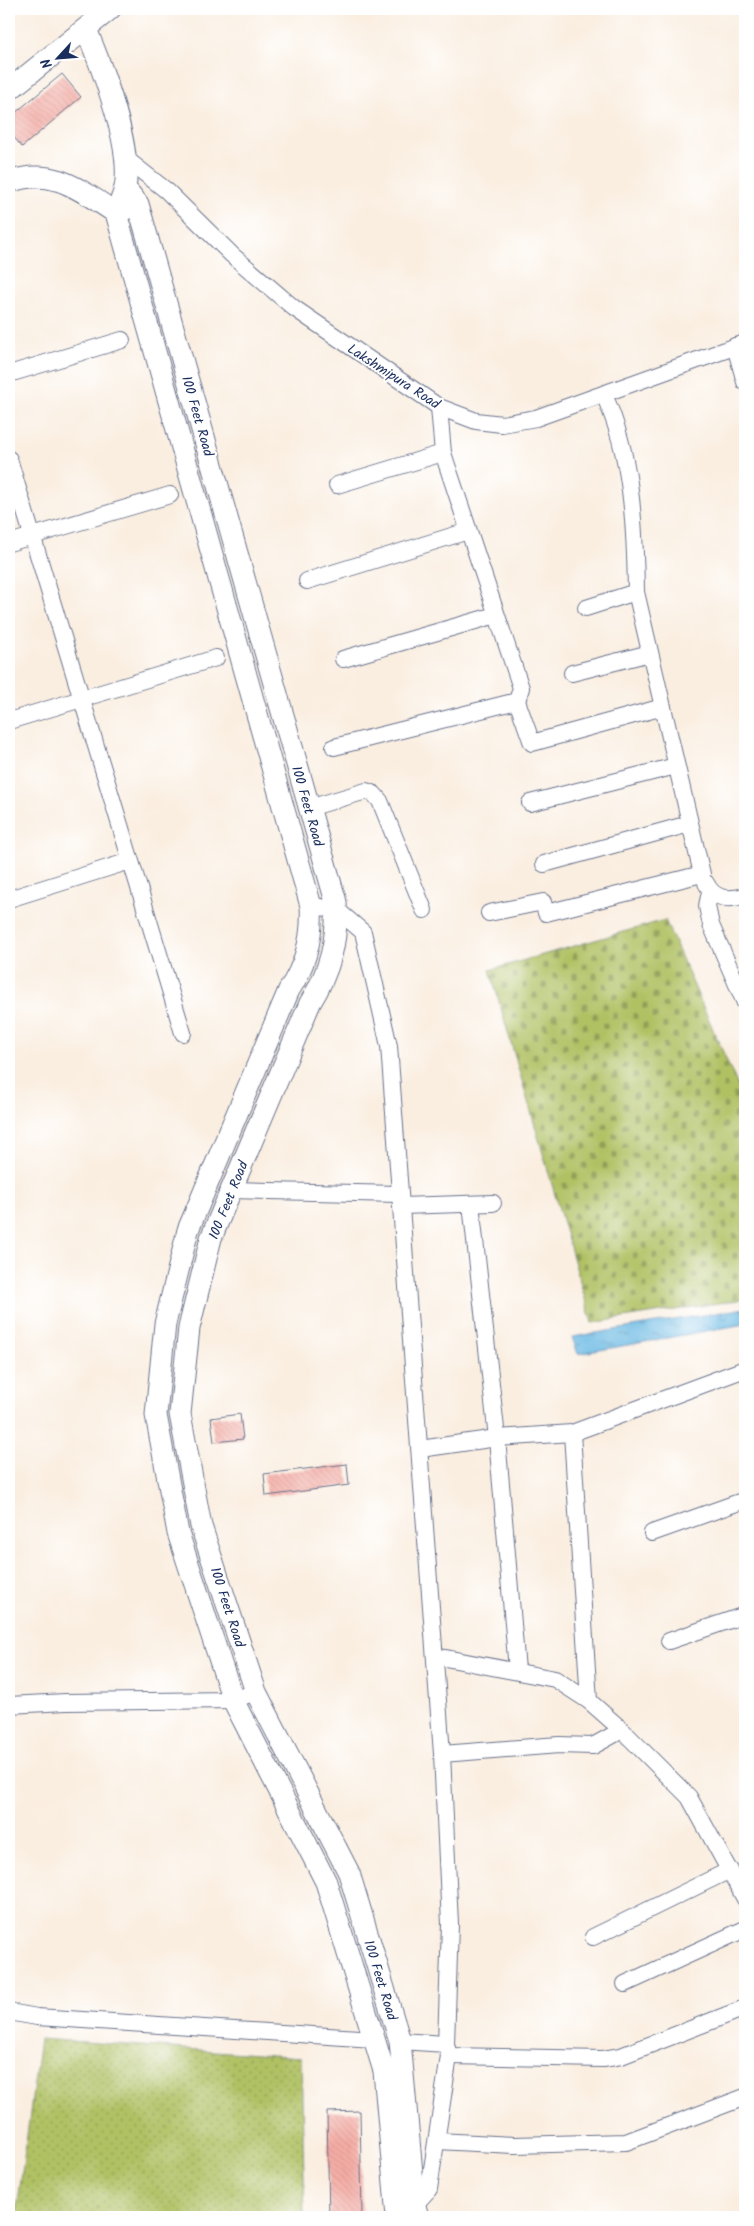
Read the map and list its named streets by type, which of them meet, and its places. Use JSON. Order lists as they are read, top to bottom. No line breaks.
{"streets":{"main road":["100 Feet Road"],"street":["Lakshmipura Road"]},"north":"bottom left"}
